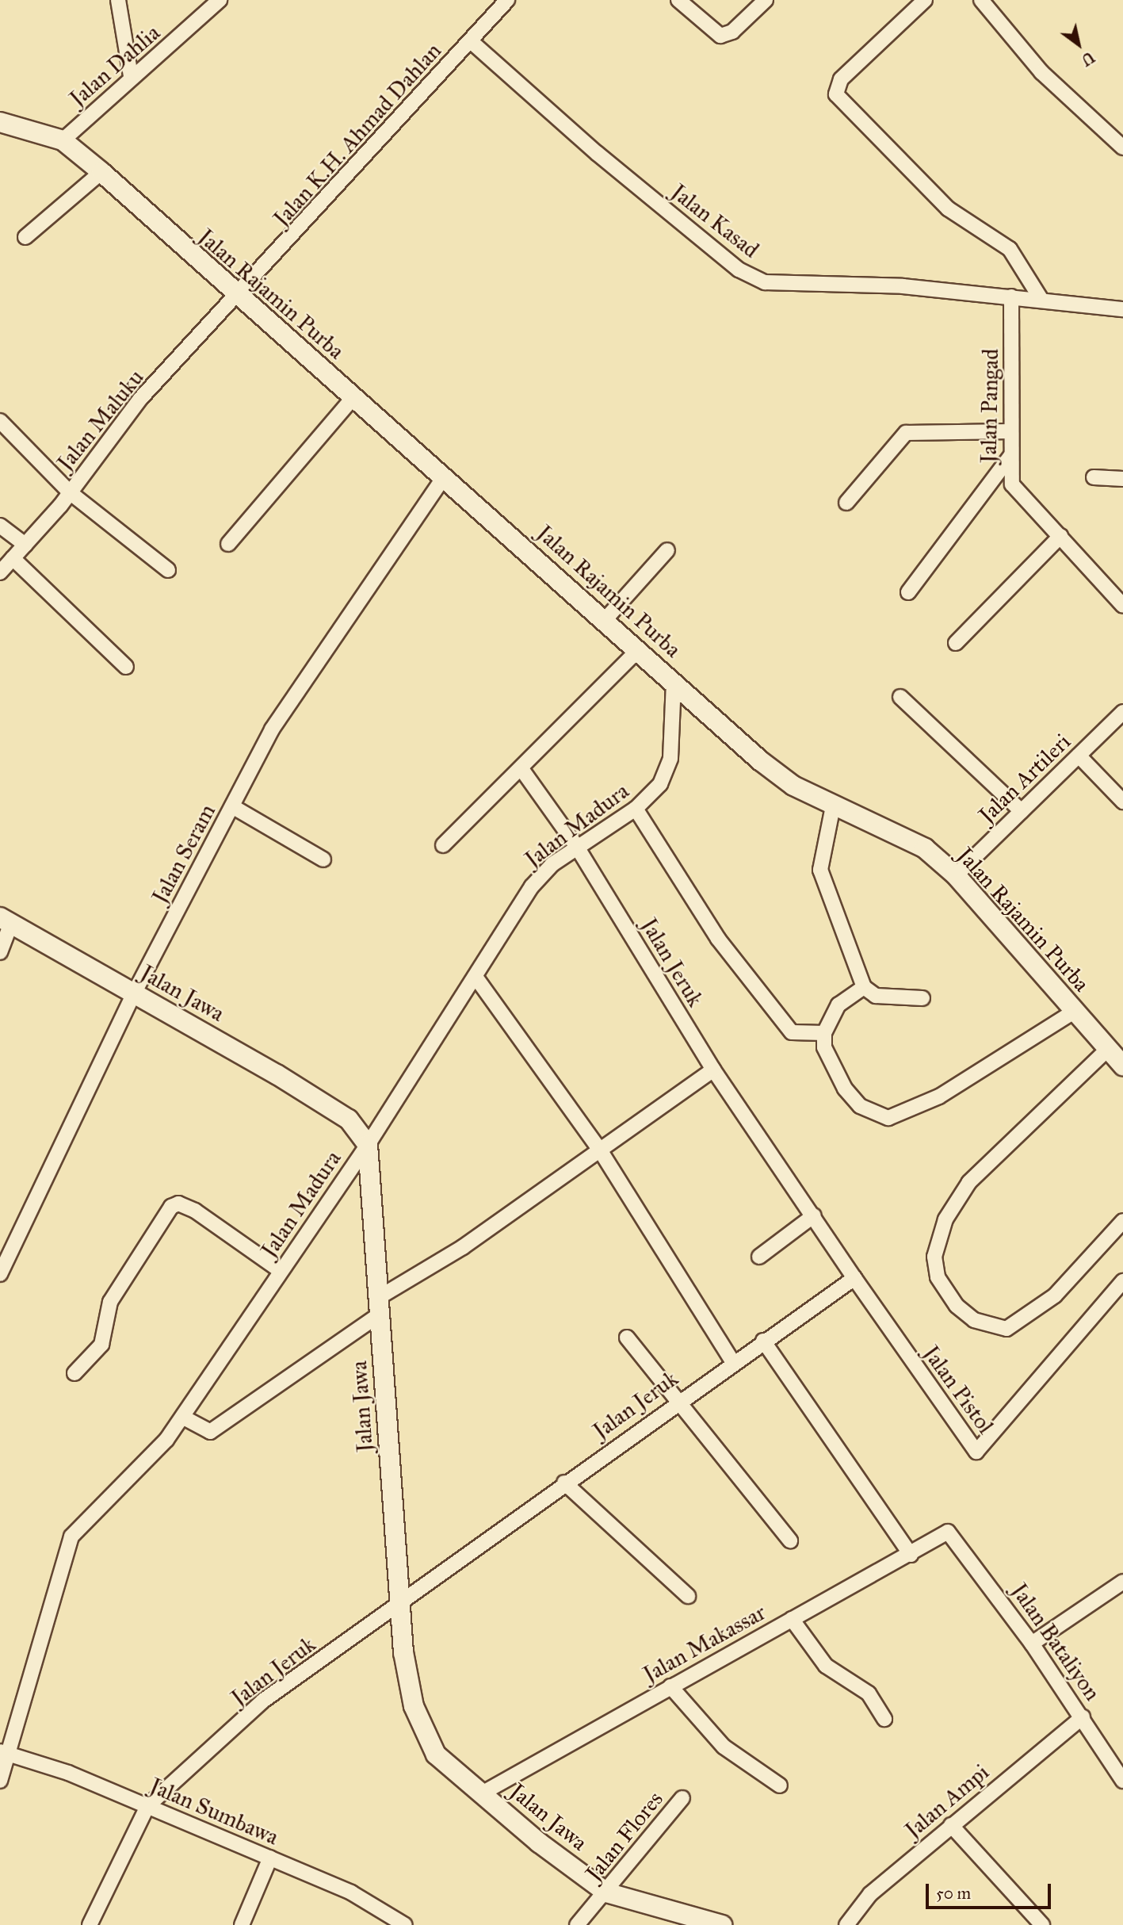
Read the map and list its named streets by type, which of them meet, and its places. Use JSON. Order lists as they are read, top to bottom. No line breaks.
{"streets":{"street":["Jalan Dahlia","Jalan K.H. Ahmad Dahlan","Jalan Kasad","Jalan Rajamin Purba","Jalan Pangad","Jalan Maluku","Jalan Artileri","Jalan Madura","Jalan Seram","Jalan Jeruk","Jalan Jawa","Jalan Pistol","Jalan Bataliyon","Jalan Makassar","Jalan Ampi","Jalan Sumbawa","Jalan Flores"]},"crossings":[["Jalan Dahlia","Jalan Rajamin Purba"],["Jalan K.H. Ahmad Dahlan","Jalan Kasad"],["Jalan K.H. Ahmad Dahlan","Jalan Rajamin Purba"],["Jalan K.H. Ahmad Dahlan","Jalan Maluku"],["Jalan Kasad","Jalan Pangad"],["Jalan Rajamin Purba","Jalan Maluku"],["Jalan Rajamin Purba","Jalan Artileri"],["Jalan Rajamin Purba","Jalan Madura"],["Jalan Rajamin Purba","Jalan Seram"],["Jalan Madura","Jalan Jeruk"],["Jalan Madura","Jalan Jawa"],["Jalan Madura","Jalan Sumbawa"],["Jalan Seram","Jalan Jawa"],["Jalan Jeruk","Jalan Jawa"],["Jalan Jeruk","Jalan Pistol"],["Jalan Jeruk","Jalan Sumbawa"],["Jalan Jawa","Jalan Makassar"],["Jalan Jawa","Jalan Flores"],["Jalan Bataliyon","Jalan Makassar"],["Jalan Bataliyon","Jalan Ampi"]],"scale_bar":"50 m","north":"bottom right"}
